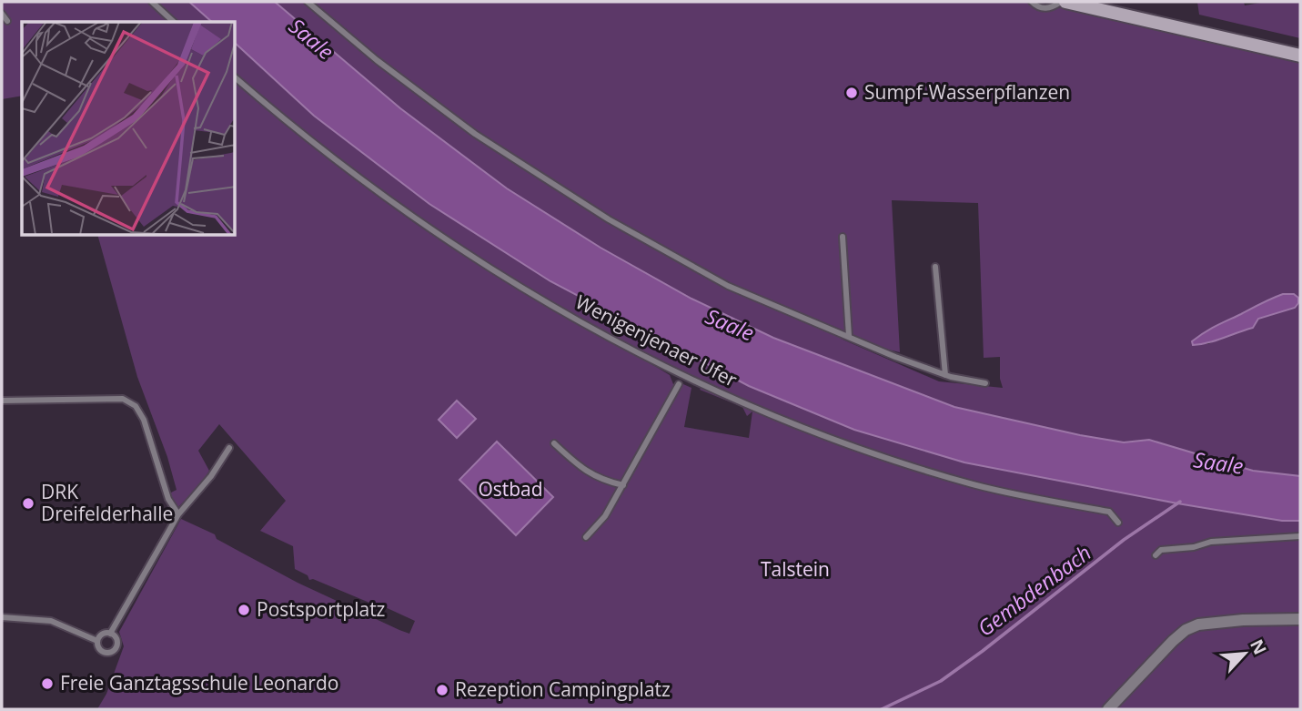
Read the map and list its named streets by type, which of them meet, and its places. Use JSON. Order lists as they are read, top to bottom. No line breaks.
{"streets":{"lane":["Wenigenjenaer Ufer"]},"water":["Saale","Gembdenbach"],"parks":["Ostbad","Talstein"],"places":["Sumpf-Wasserpflanzen","DRK Dreifelderhalle","Postsportplatz","Freie Ganztagsschule Leonardo","Rezeption Campingplatz"],"north":"top right"}
